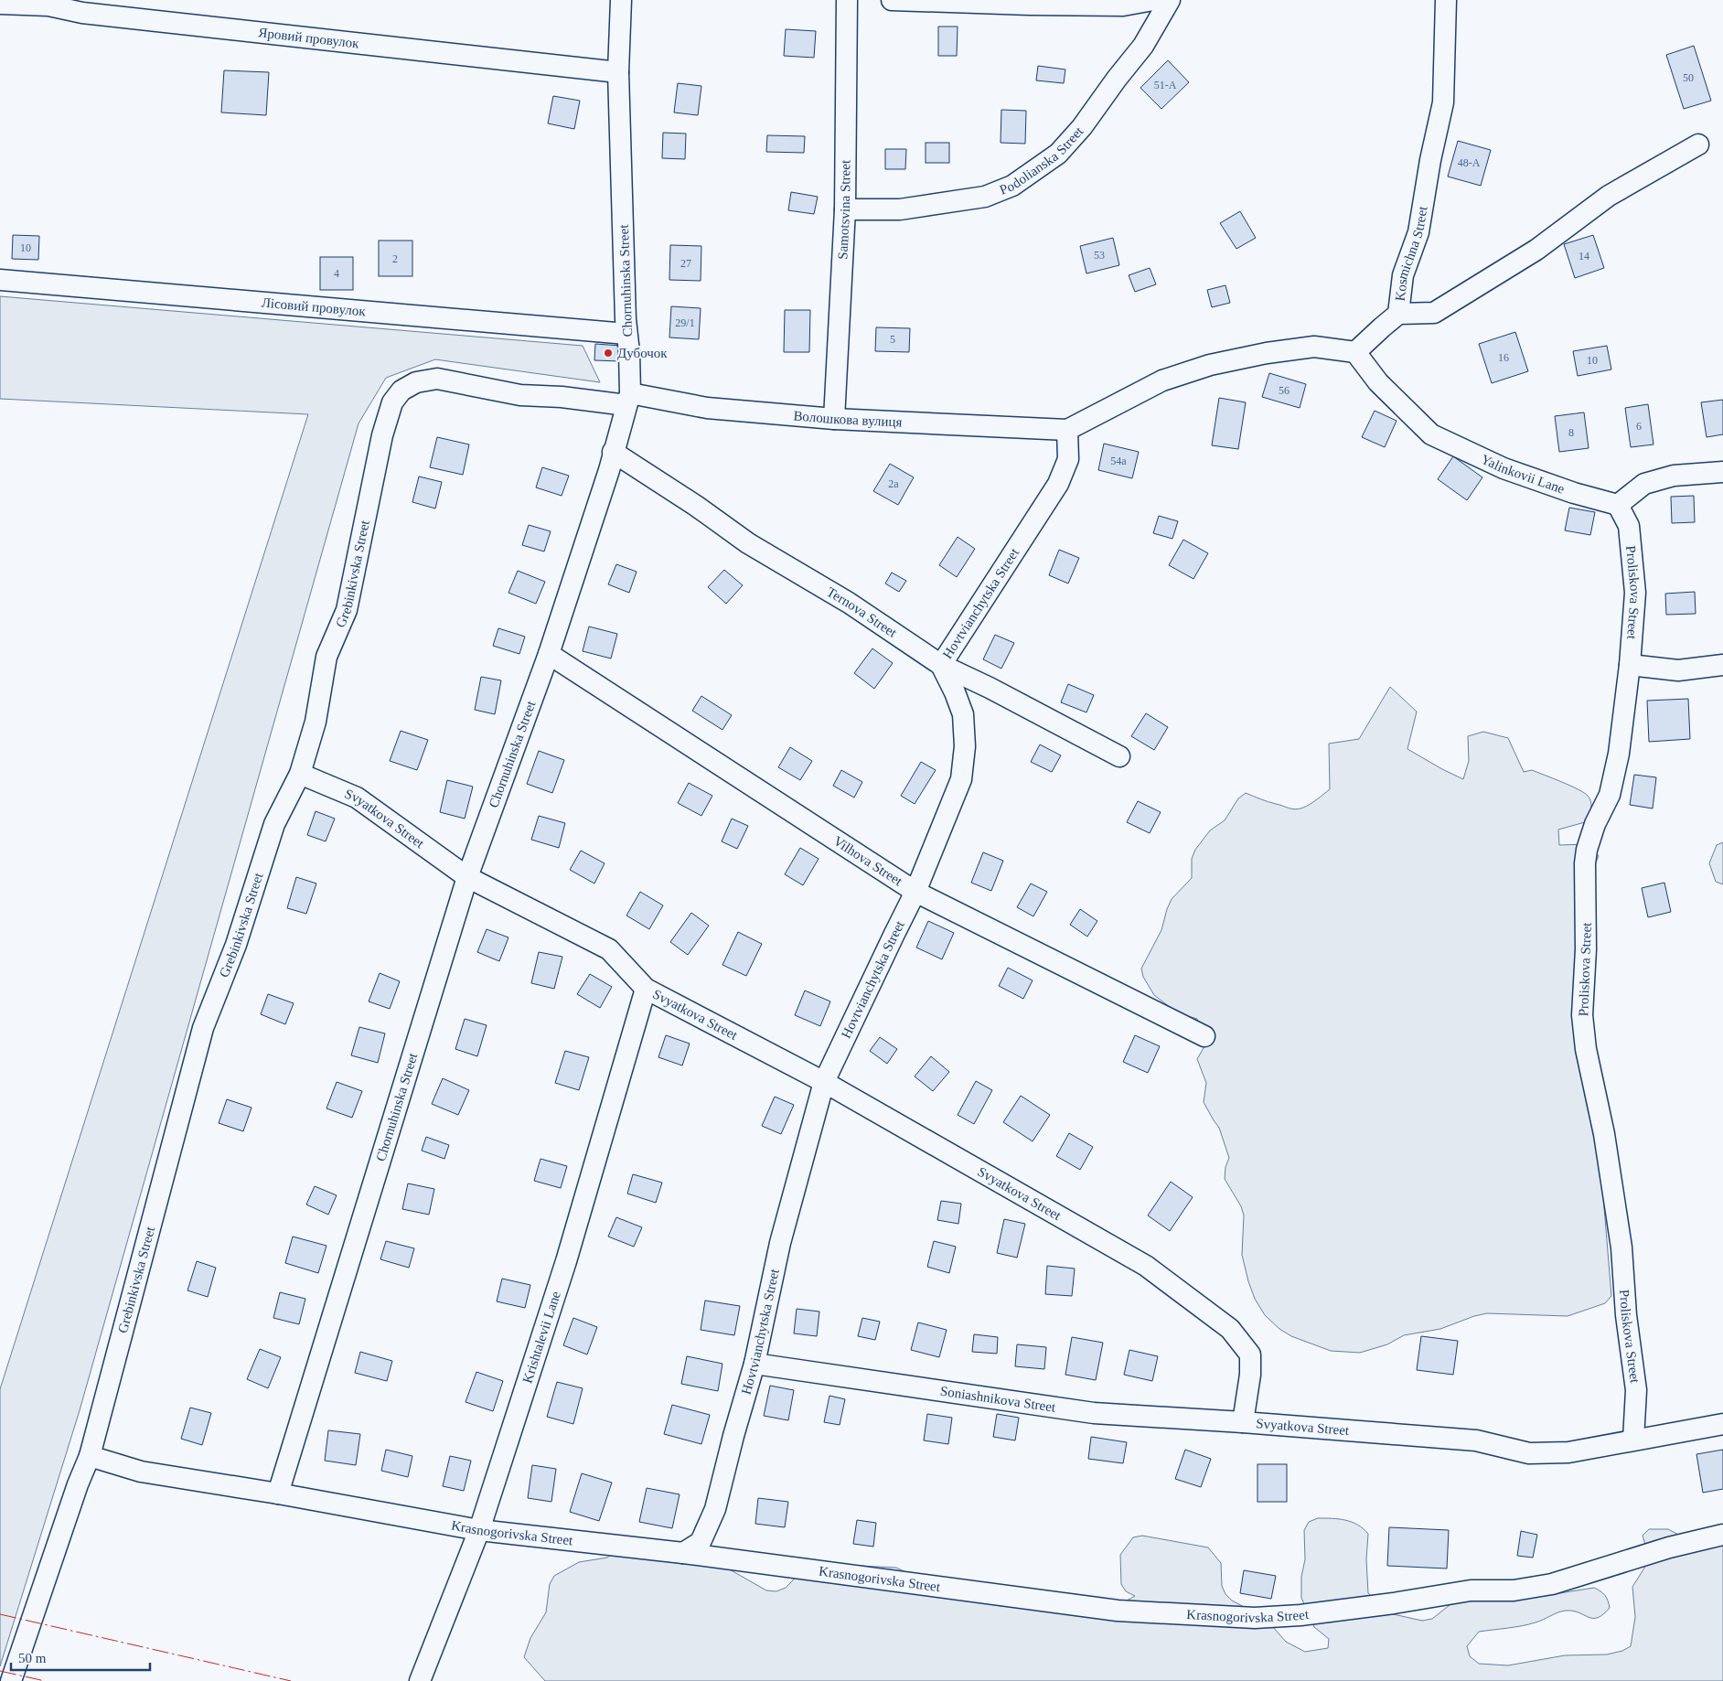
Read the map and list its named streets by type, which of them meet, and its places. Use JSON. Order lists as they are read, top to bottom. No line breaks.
{"streets":{"street":["Яровий провулок","Podolianska Street","Samotsvina Street","Kosmichna Street","Chornuhinska Street","Лісовий провулок","Волошкова вулиця","Yalinkovii Lane","Grebinkivska Street","Proliskova Street","Hovtvianchytska Street","Ternova Street","Svyatkova Street","Vilhova Street","Krishtalevii Lane","Soniashnikova Street","Krasnogorivska Street"]},"crossings":[["Яровий провулок","Chornuhinska Street"],["Podolianska Street","Samotsvina Street"],["Samotsvina Street","Волошкова вулиця"],["Kosmichna Street","Yalinkovii Lane"],["Chornuhinska Street","Лісовий провулок"],["Chornuhinska Street","Волошкова вулиця"],["Chornuhinska Street","Grebinkivska Street"],["Chornuhinska Street","Ternova Street"],["Chornuhinska Street","Svyatkova Street"],["Chornuhinska Street","Vilhova Street"],["Chornuhinska Street","Krasnogorivska Street"],["Волошкова вулиця","Grebinkivska Street"],["Волошкова вулиця","Hovtvianchytska Street"],["Yalinkovii Lane","Proliskova Street"],["Grebinkivska Street","Svyatkova Street"],["Grebinkivska Street","Krasnogorivska Street"],["Proliskova Street","Svyatkova Street"],["Hovtvianchytska Street","Ternova Street"],["Hovtvianchytska Street","Svyatkova Street"],["Hovtvianchytska Street","Vilhova Street"],["Hovtvianchytska Street","Soniashnikova Street"],["Hovtvianchytska Street","Krasnogorivska Street"],["Svyatkova Street","Krishtalevii Lane"],["Svyatkova Street","Soniashnikova Street"],["Krishtalevii Lane","Krasnogorivska Street"]],"places":["Дубочок"],"house_numbers":["50","51-А","48-А","10","53","14","2","27","4","29/1","5","16","10","56","6","8","54а","2а"],"scale_bar":"50 m"}
